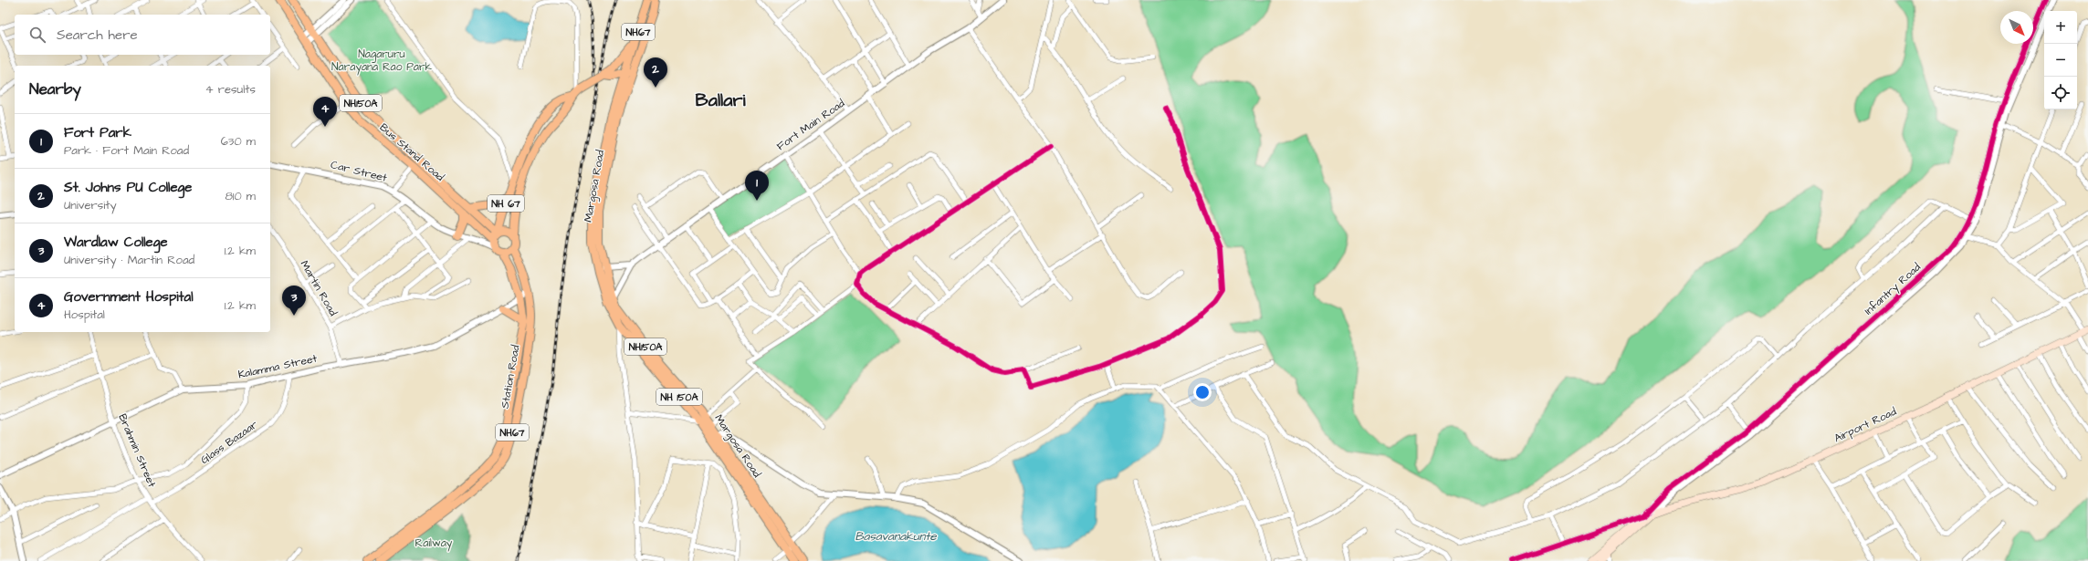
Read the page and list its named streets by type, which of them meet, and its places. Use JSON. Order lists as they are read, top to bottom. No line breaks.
{"streets":{"highway":["NH67","NH150A","Bus Stand Road","Margosa Road","NH 67","Station Road","NH 150A"],"main road":["Airport Road"],"street":["Fort Main Road","Car Street","Martin Road","Infantry Road","Kalamma Street","Glass Bazaar","Brahmin Street"]},"crossings":[["NH67","NH150A"],["NH67","Bus Stand Road"],["NH67","Car Street"],["NH67","NH 67"],["NH67","Station Road"],["NH150A","Margosa Road"],["Fort Main Road","Margosa Road"],["Bus Stand Road","Car Street"],["Bus Stand Road","NH 67"],["Bus Stand Road","Station Road"],["Car Street","NH 67"],["Car Street","Station Road"],["NH 67","Station Road"],["Martin Road","Kalamma Street"],["Infantry Road","Airport Road"],["Kalamma Street","Station Road"],["Kalamma Street","Glass Bazaar"],["Kalamma Street","Brahmin Street"],["Glass Bazaar","Brahmin Street"]],"districts":["Ballari"],"water":["Basavanakunte"],"parks":["Nagaruru Narayana Rao Park","Railway"],"north":"bottom right","page":{"map_buttons":["+","−"],"search":"Search here","pins":["2","4","1","3"],"heading":["Nearby","4 results"],"list":[{"mark":"1","name":"Fort Park","note":"Park · Fort Main Road","value":"630 m"},{"mark":"2","name":"St. Johns PU College","note":"University","value":"810 m"},{"mark":"3","name":"Wardlaw College","note":"University · Martin Road","value":"1.2 km"},{"mark":"4","name":"Government Hospital","note":"Hospital","value":"1.2 km"}]}}
